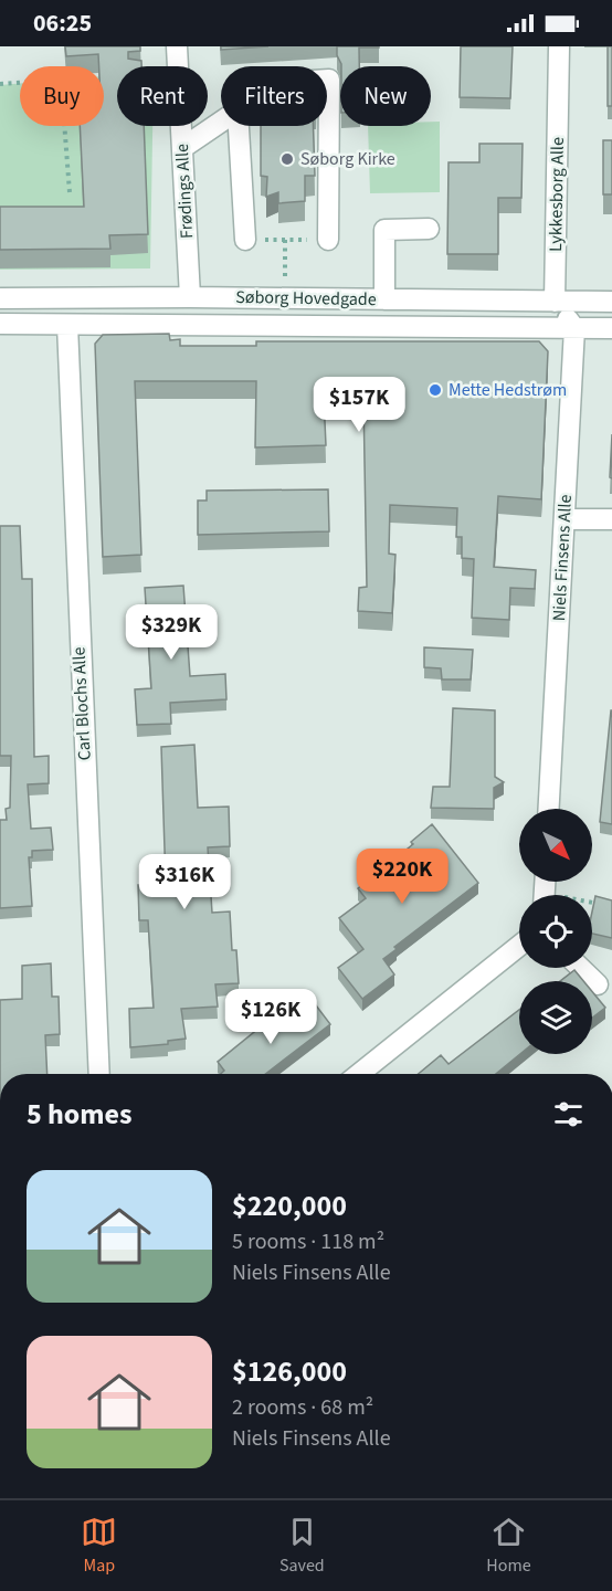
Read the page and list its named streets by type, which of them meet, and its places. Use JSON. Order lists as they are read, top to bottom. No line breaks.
{"streets":{"street":["Frødings Alle","Lykkesborg Alle","Søborg Hovedgade","Niels Finsens Alle","Carl Blochs Alle"]},"crossings":[["Frødings Alle","Søborg Hovedgade"],["Lykkesborg Alle","Søborg Hovedgade"],["Søborg Hovedgade","Niels Finsens Alle"],["Søborg Hovedgade","Carl Blochs Alle"]],"places":["Søborg Kirke","Mette Hedstrøm"],"north":"bottom right","page":{"status":"06:25","chip":["Buy","Rent","Filters","New"],"price":["$157K","$329K","$220K","$316K","$126K"],"heading":"5 homes","list":[{"name":"$220,000","note":"5 rooms · 118 m² · Niels Finsens Alle"},{"name":"$126,000","note":"2 rooms · 68 m² · Niels Finsens Alle"}],"tabs":["Map","Saved","Home"]}}
